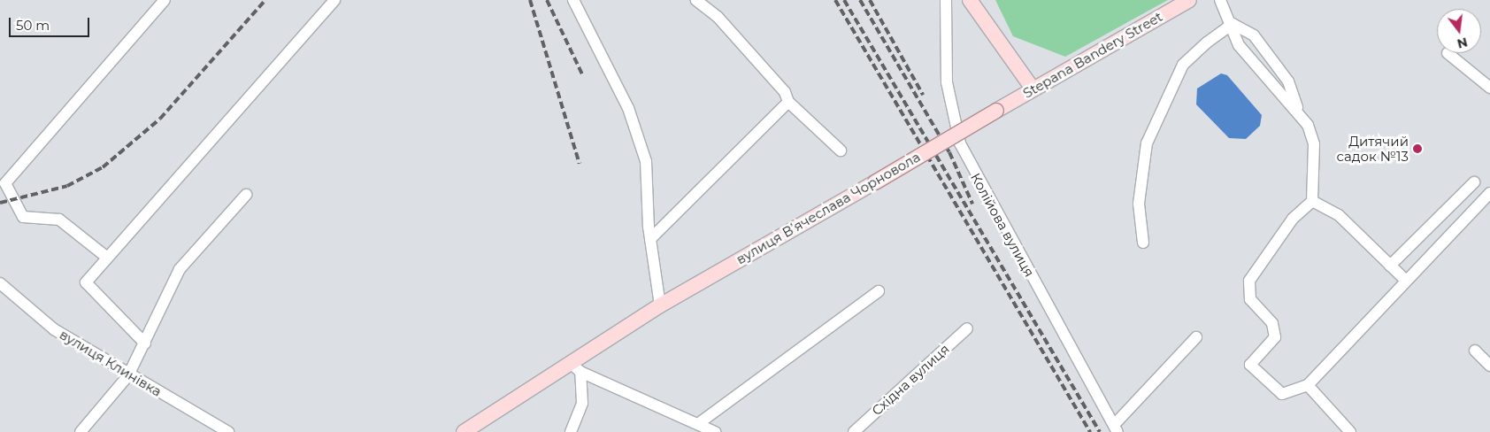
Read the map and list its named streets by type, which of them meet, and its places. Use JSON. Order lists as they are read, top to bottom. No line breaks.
{"streets":{"main road":["Stepana Bandery Street","вулиця Вʼячеслава Чорновола"],"street":["Колійова вулиця","вулиця Клинівка","Східна вулиця"]},"crossings":[["Stepana Bandery Street","вулиця Вʼячеслава Чорновола"]],"places":["Дитячий садок №13"],"scale_bar":"50 m","north":"bottom"}
